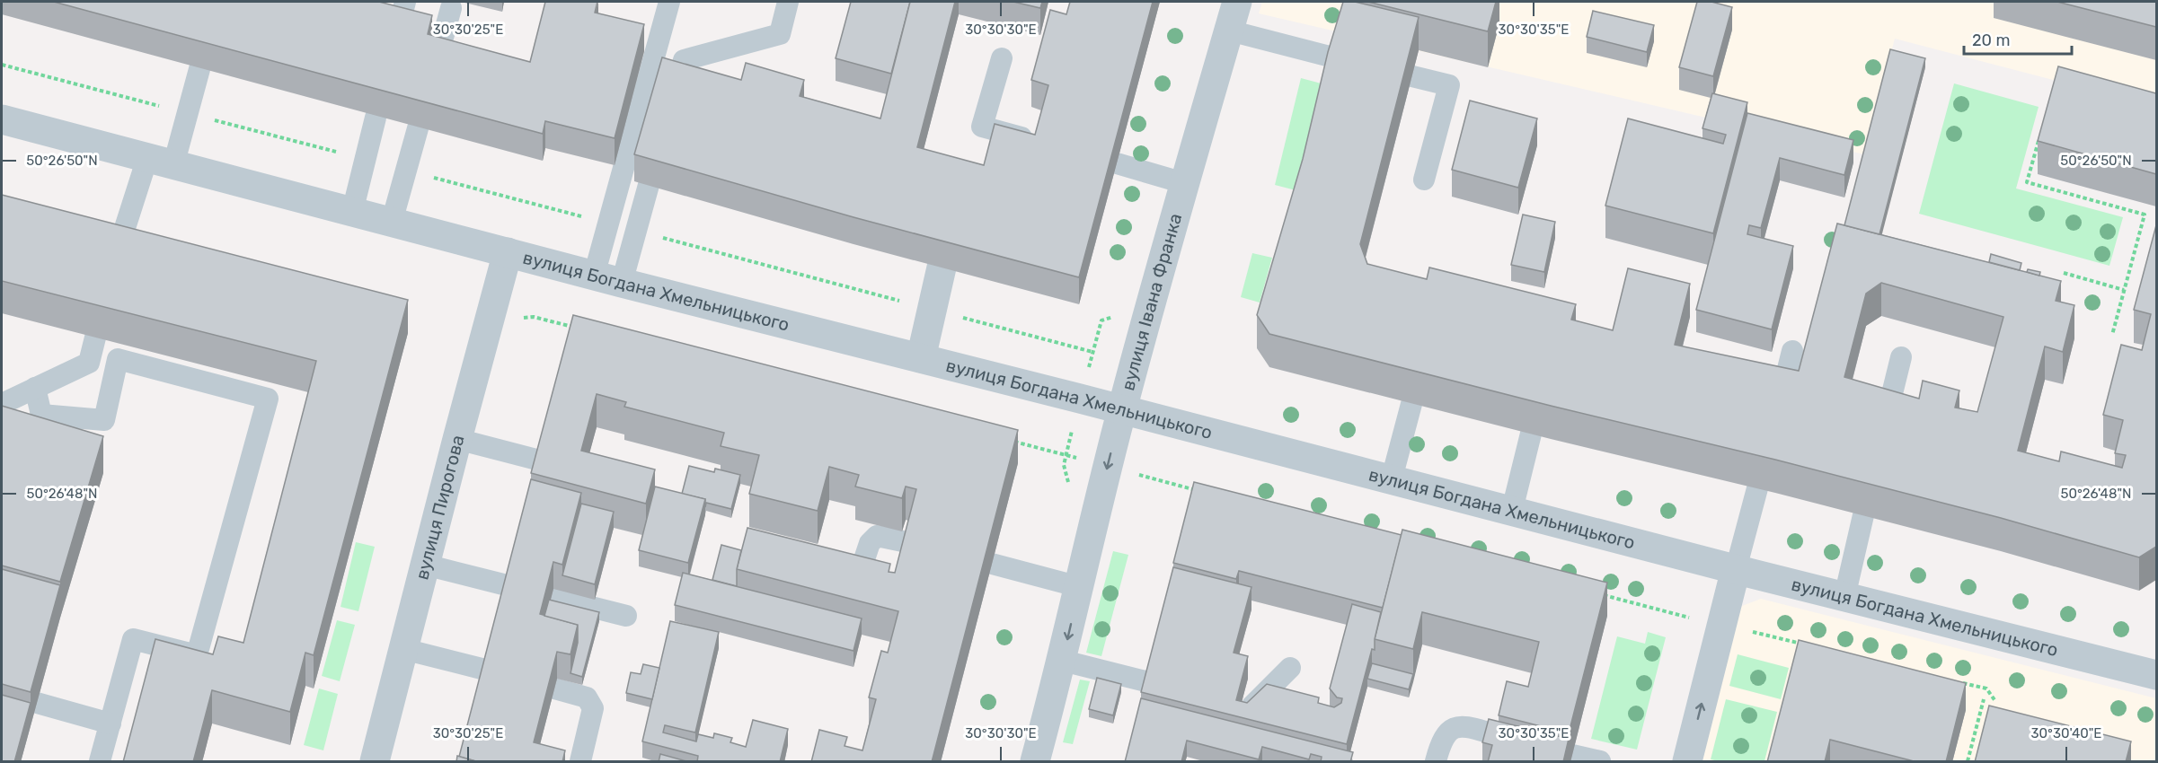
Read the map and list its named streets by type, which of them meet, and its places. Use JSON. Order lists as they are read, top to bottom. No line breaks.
{"streets":{"street":["вулиця Богдана Хмельницького","вулиця Івана Франка","вулиця Пирогова"]},"crossings":[["вулиця Богдана Хмельницького","вулиця Івана Франка"],["вулиця Богдана Хмельницького","вулиця Пирогова"]],"scale_bar":"20 m","coordinates":["30°30'25\"E","30°30'30\"E","30°30'35\"E","50°26'50\"N","50°26'48\"N","30°30'40\"E"]}
